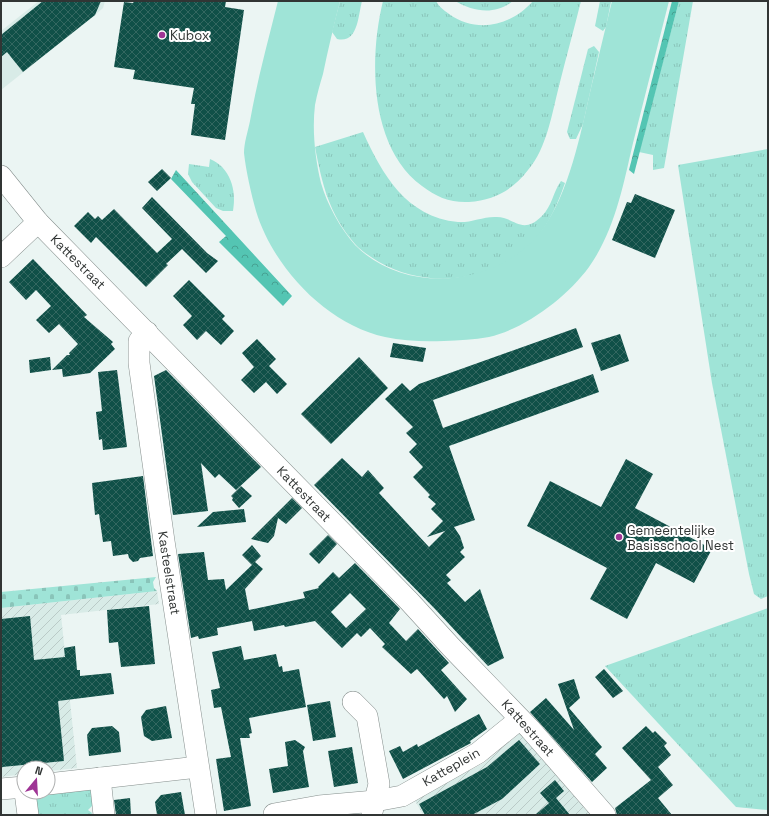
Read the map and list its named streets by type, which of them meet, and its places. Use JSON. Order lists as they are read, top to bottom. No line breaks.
{"streets":{"street":["Kattestraat","Kasteelstraat","Katteplein"]},"crossings":[["Kattestraat","Kasteelstraat"],["Kattestraat","Katteplein"]],"places":["Kubox","Gemeentelijke Basisschool Nest"],"north":"top"}
